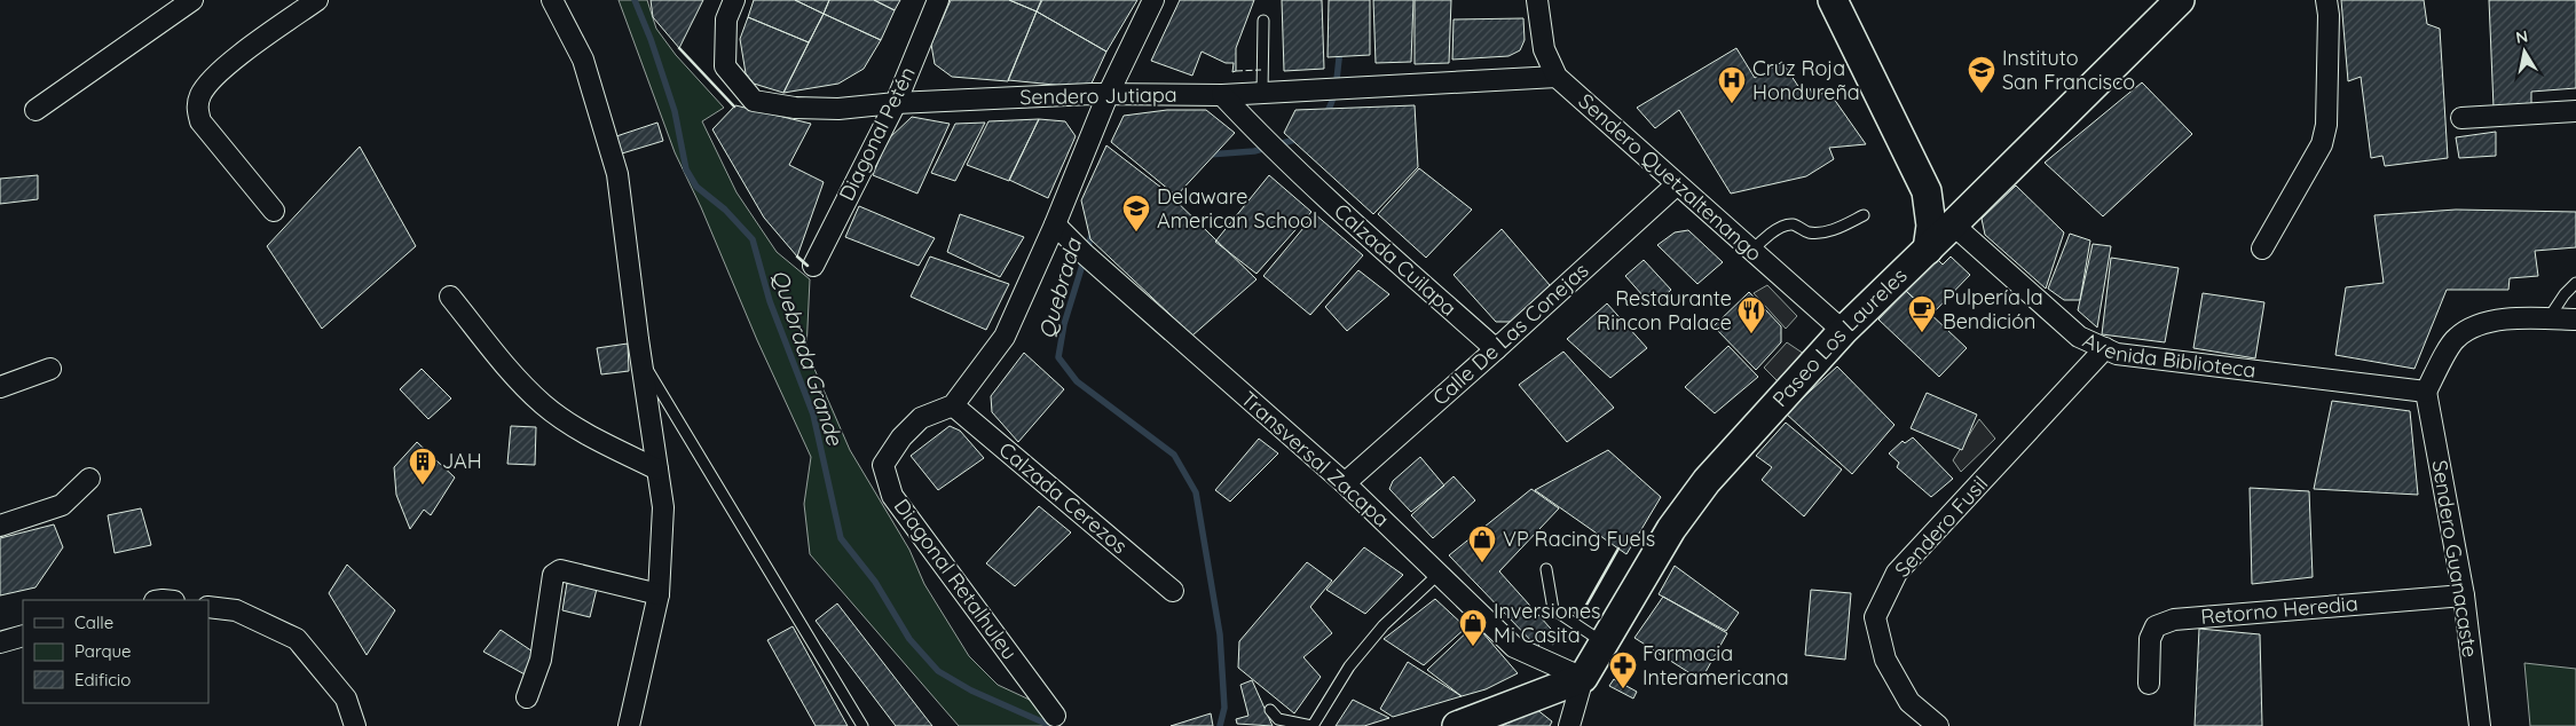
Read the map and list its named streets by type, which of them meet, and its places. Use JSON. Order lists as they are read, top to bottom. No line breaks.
{"streets":{"street":["Sendero Jutiapa","Diagonal Petén","Sendero Quetzaltenango","Calzada Cuilapa","Calle De Las Conejas","Paseo Los Laureles","Avenida Biblioteca","Transversal Zacapa","Calzada Cerezos","Sendero Fusil","Sendero Guanacaste","Diagonal Retalhuleu","Retorno Heredia"]},"crossings":[["Sendero Jutiapa","Diagonal Petén"],["Sendero Jutiapa","Sendero Quetzaltenango"],["Sendero Jutiapa","Calzada Cuilapa"],["Sendero Quetzaltenango","Calle De Las Conejas"],["Sendero Quetzaltenango","Paseo Los Laureles"],["Calzada Cuilapa","Calle De Las Conejas"],["Calle De Las Conejas","Transversal Zacapa"],["Paseo Los Laureles","Avenida Biblioteca"],["Paseo Los Laureles","Transversal Zacapa"],["Avenida Biblioteca","Sendero Fusil"],["Avenida Biblioteca","Sendero Guanacaste"],["Calzada Cerezos","Diagonal Retalhuleu"],["Sendero Guanacaste","Retorno Heredia"]],"water":["Quebrada","Quebrada Grande"],"places":{"school or university":["Instituto San Francisco","Delaware American School"],"hospital":["Cruz Roja Hondureña"],"cafe":["Pulpería la Bendición"],"restaurant":["Restaurante Rincon Palace"],"building":["JAH"],"shop":["VP Racing Fuels","Inversiones Mi Casita"],"pharmacy":["Farmacia Interamericana"]},"legend":["Calle","Parque","Edificio"],"north":"top"}
